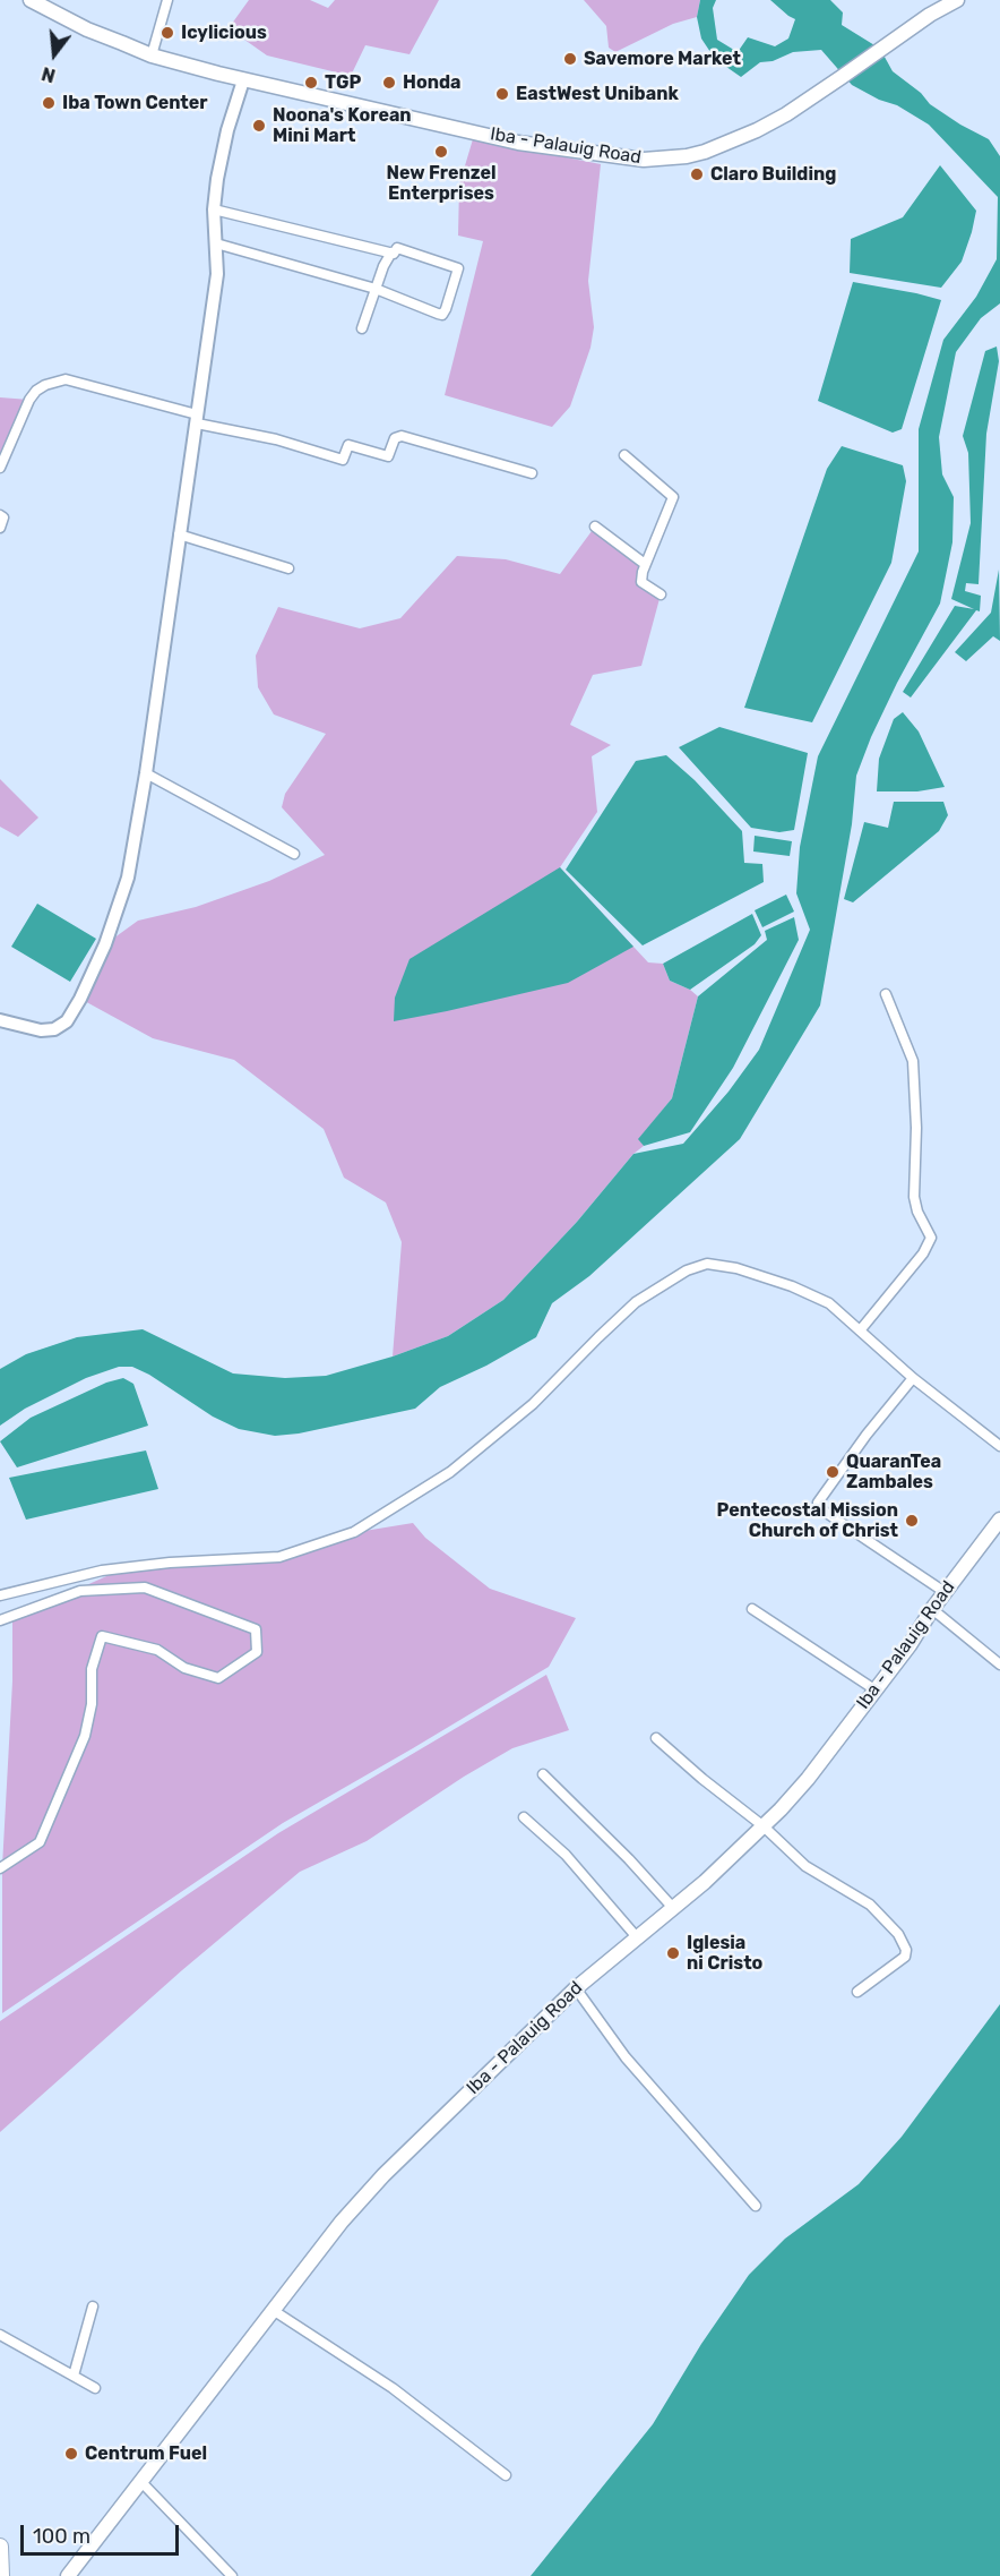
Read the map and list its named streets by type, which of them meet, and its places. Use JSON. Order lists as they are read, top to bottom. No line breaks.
{"streets":{"main road":["Iba - Palauig Road"]},"places":["Icylicious","Savemore Market","TGP","Honda","EastWest Unibank","Iba Town Center","Noona's Korean Mini Mart","New Frenzel Enterprises","Claro Building","QuaranTea Zambales","Pentecostal Mission Church of Christ","Iglesia ni Cristo","Centrum Fuel"],"scale_bar":"100 m","north":"bottom"}
